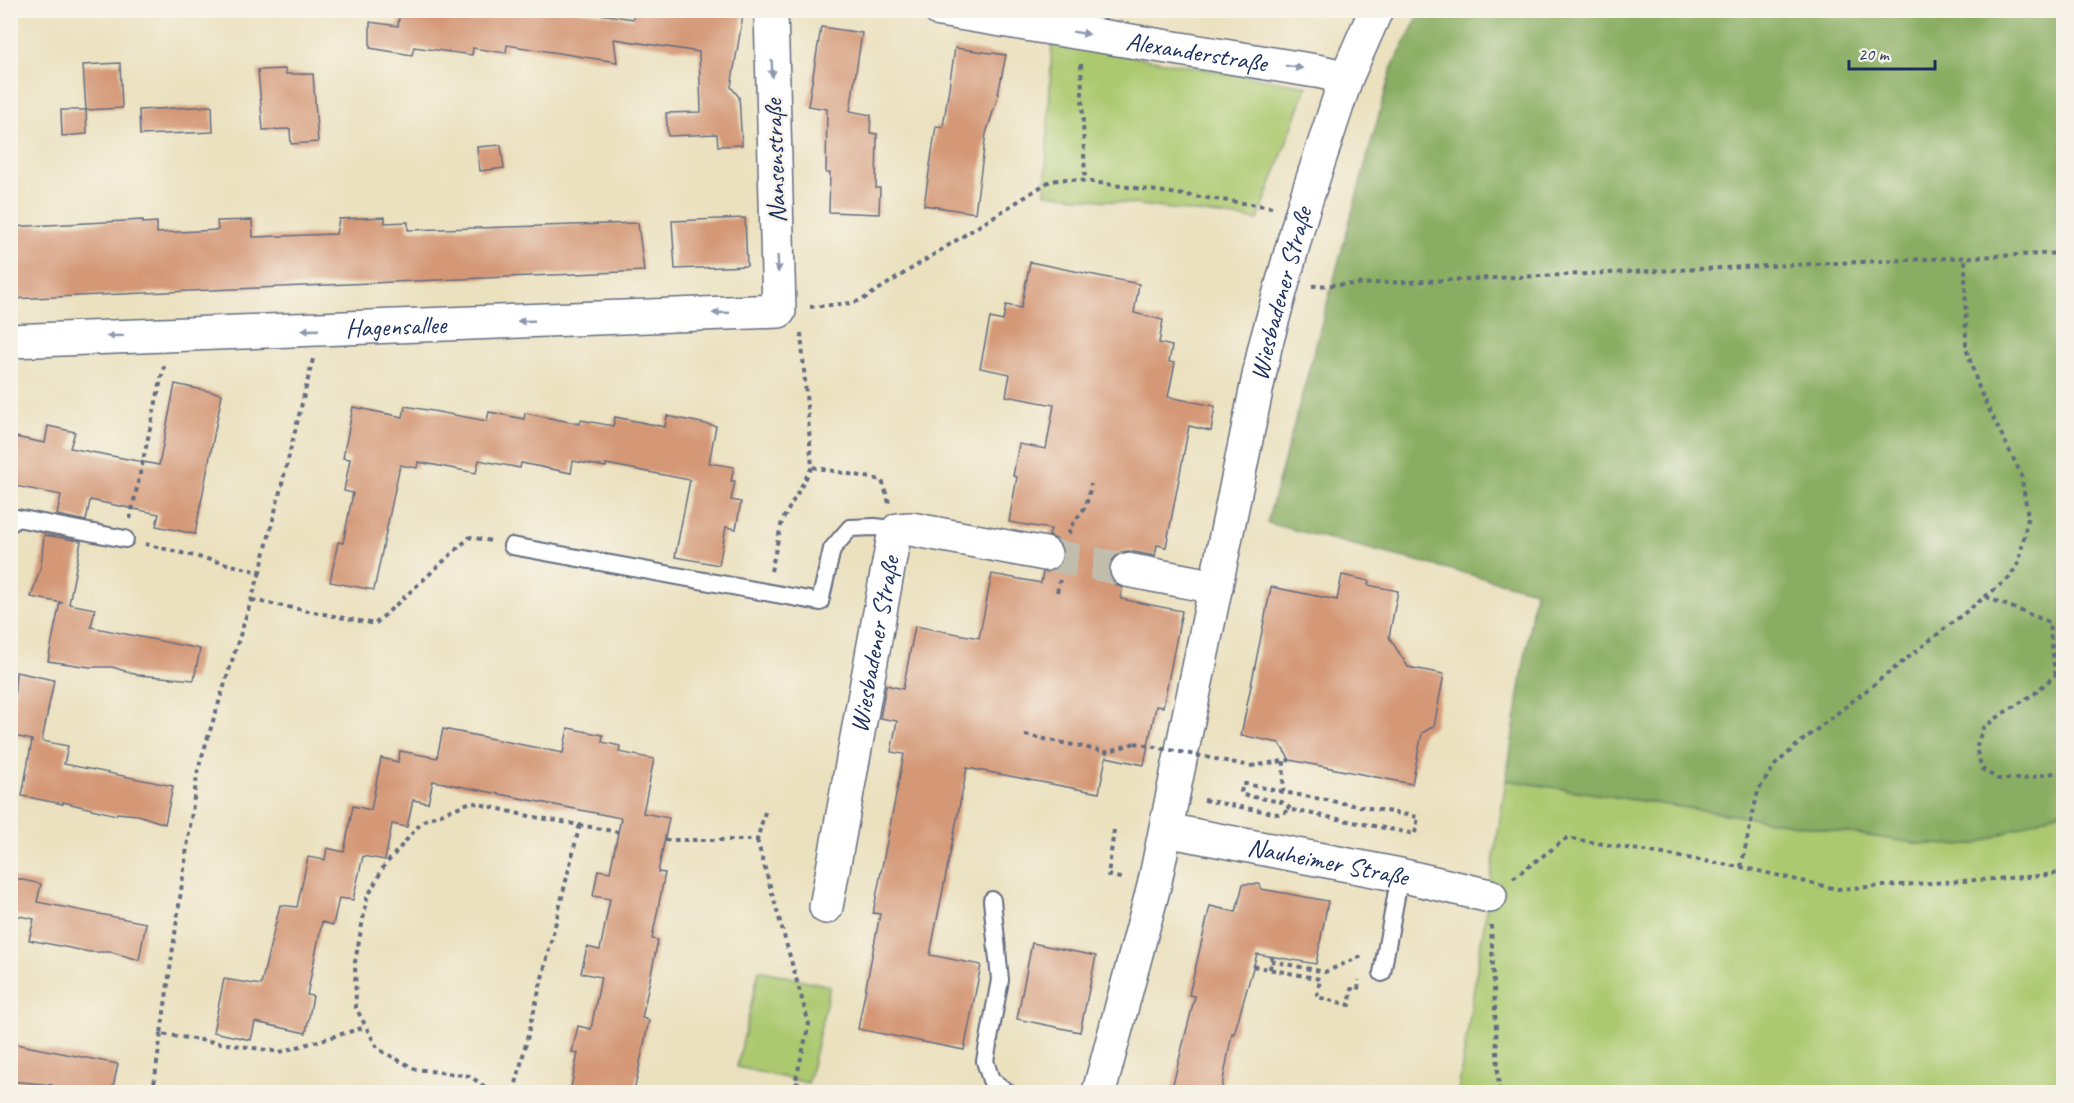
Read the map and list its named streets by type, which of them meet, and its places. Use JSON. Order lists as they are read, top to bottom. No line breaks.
{"streets":{"street":["Alexanderstraße","Nansenstraße","Wiesbadener Straße","Hagensallee","Nauheimer Straße"]},"crossings":[["Alexanderstraße","Wiesbadener Straße"],["Nansenstraße","Hagensallee"],["Wiesbadener Straße","Nauheimer Straße"]],"one_way":["Alexanderstraße","Nansenstraße","Hagensallee"],"scale_bar":"20 m"}
